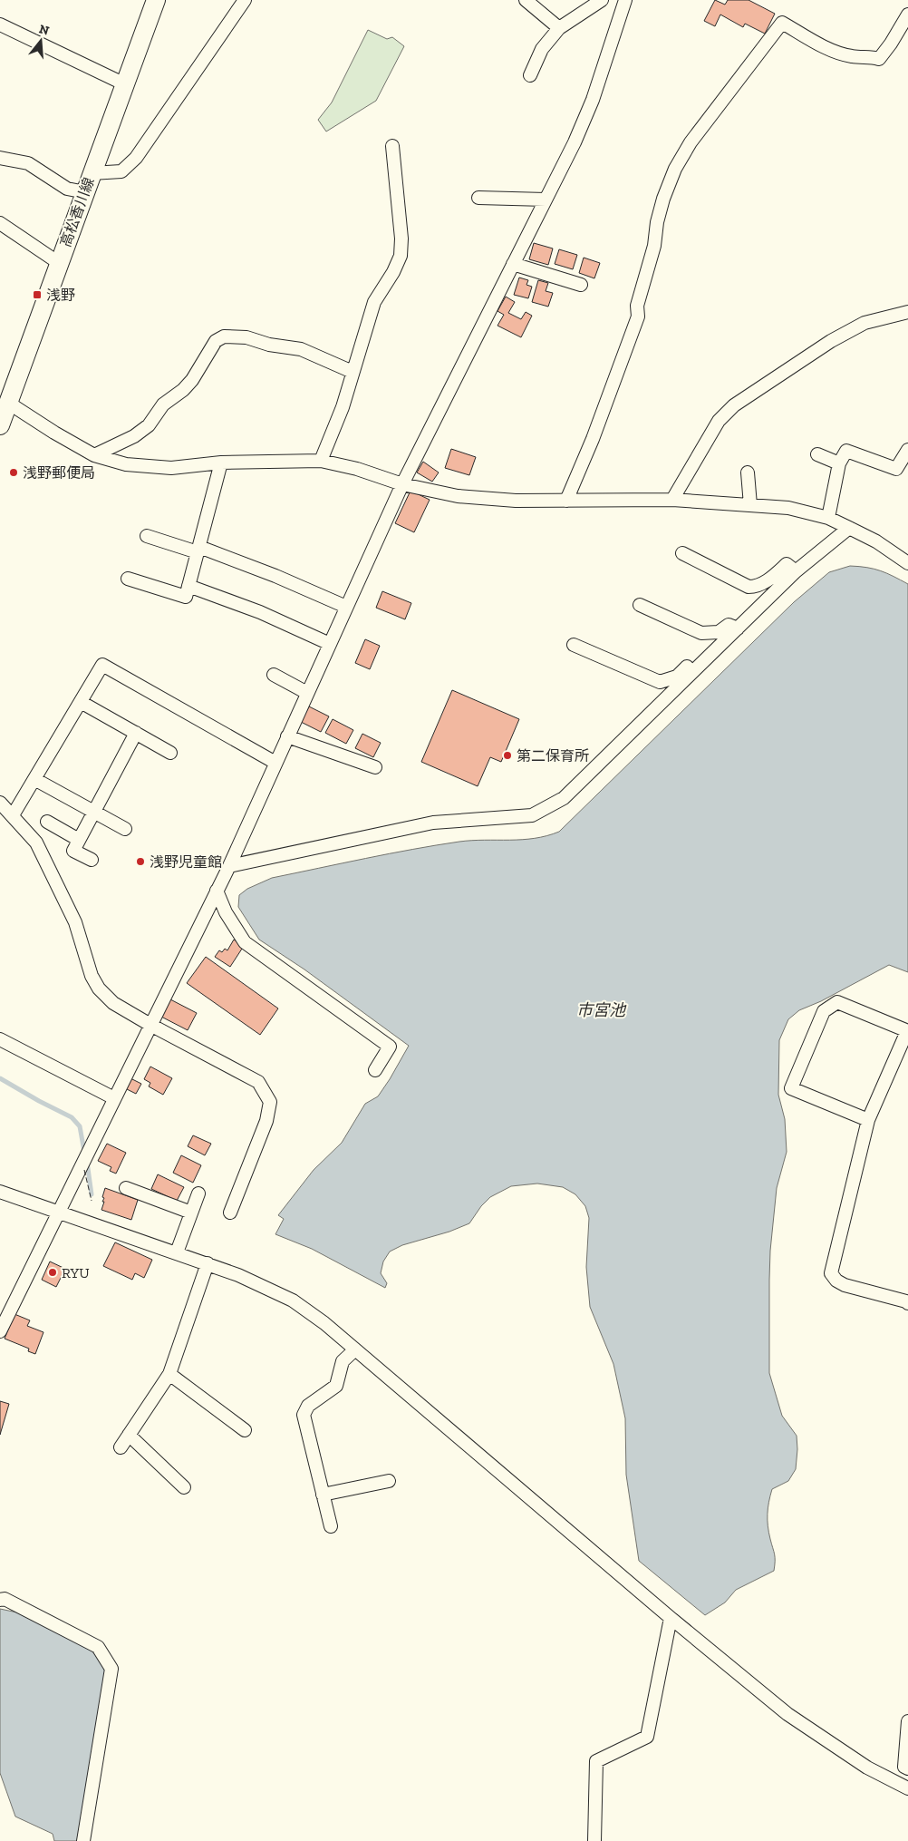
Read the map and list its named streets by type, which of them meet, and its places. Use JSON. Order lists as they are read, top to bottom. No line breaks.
{"streets":{"main road":["高松香川線"]},"water":["市宮池"],"places":{"transit":["浅野"],"other":["浅野郵便局","第二保育所","浅野児童館","RYU"]},"north":"top"}
